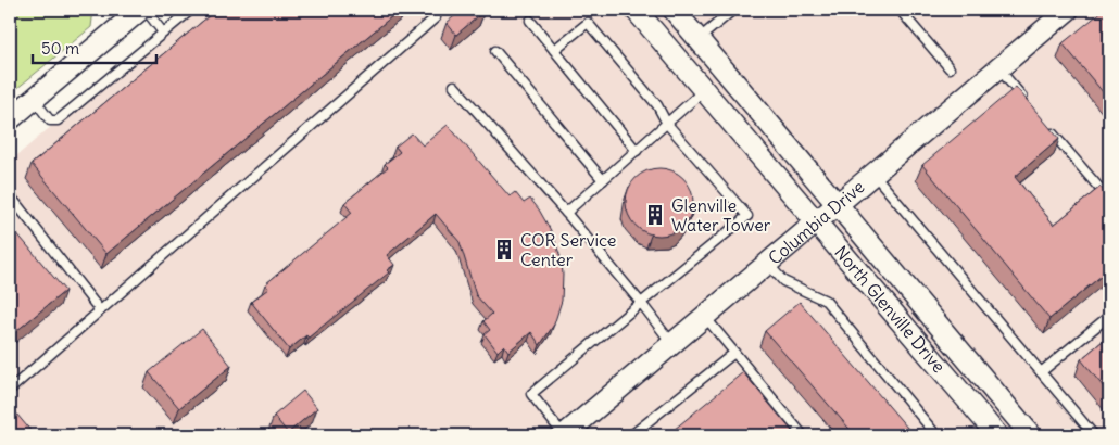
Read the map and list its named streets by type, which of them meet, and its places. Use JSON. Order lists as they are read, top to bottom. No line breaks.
{"streets":{"street":["Columbia Drive","North Glenville Drive"]},"crossings":[["Columbia Drive","North Glenville Drive"]],"places":{"building":["Glenville Water Tower","COR Service Center"]},"scale_bar":"50 m"}
